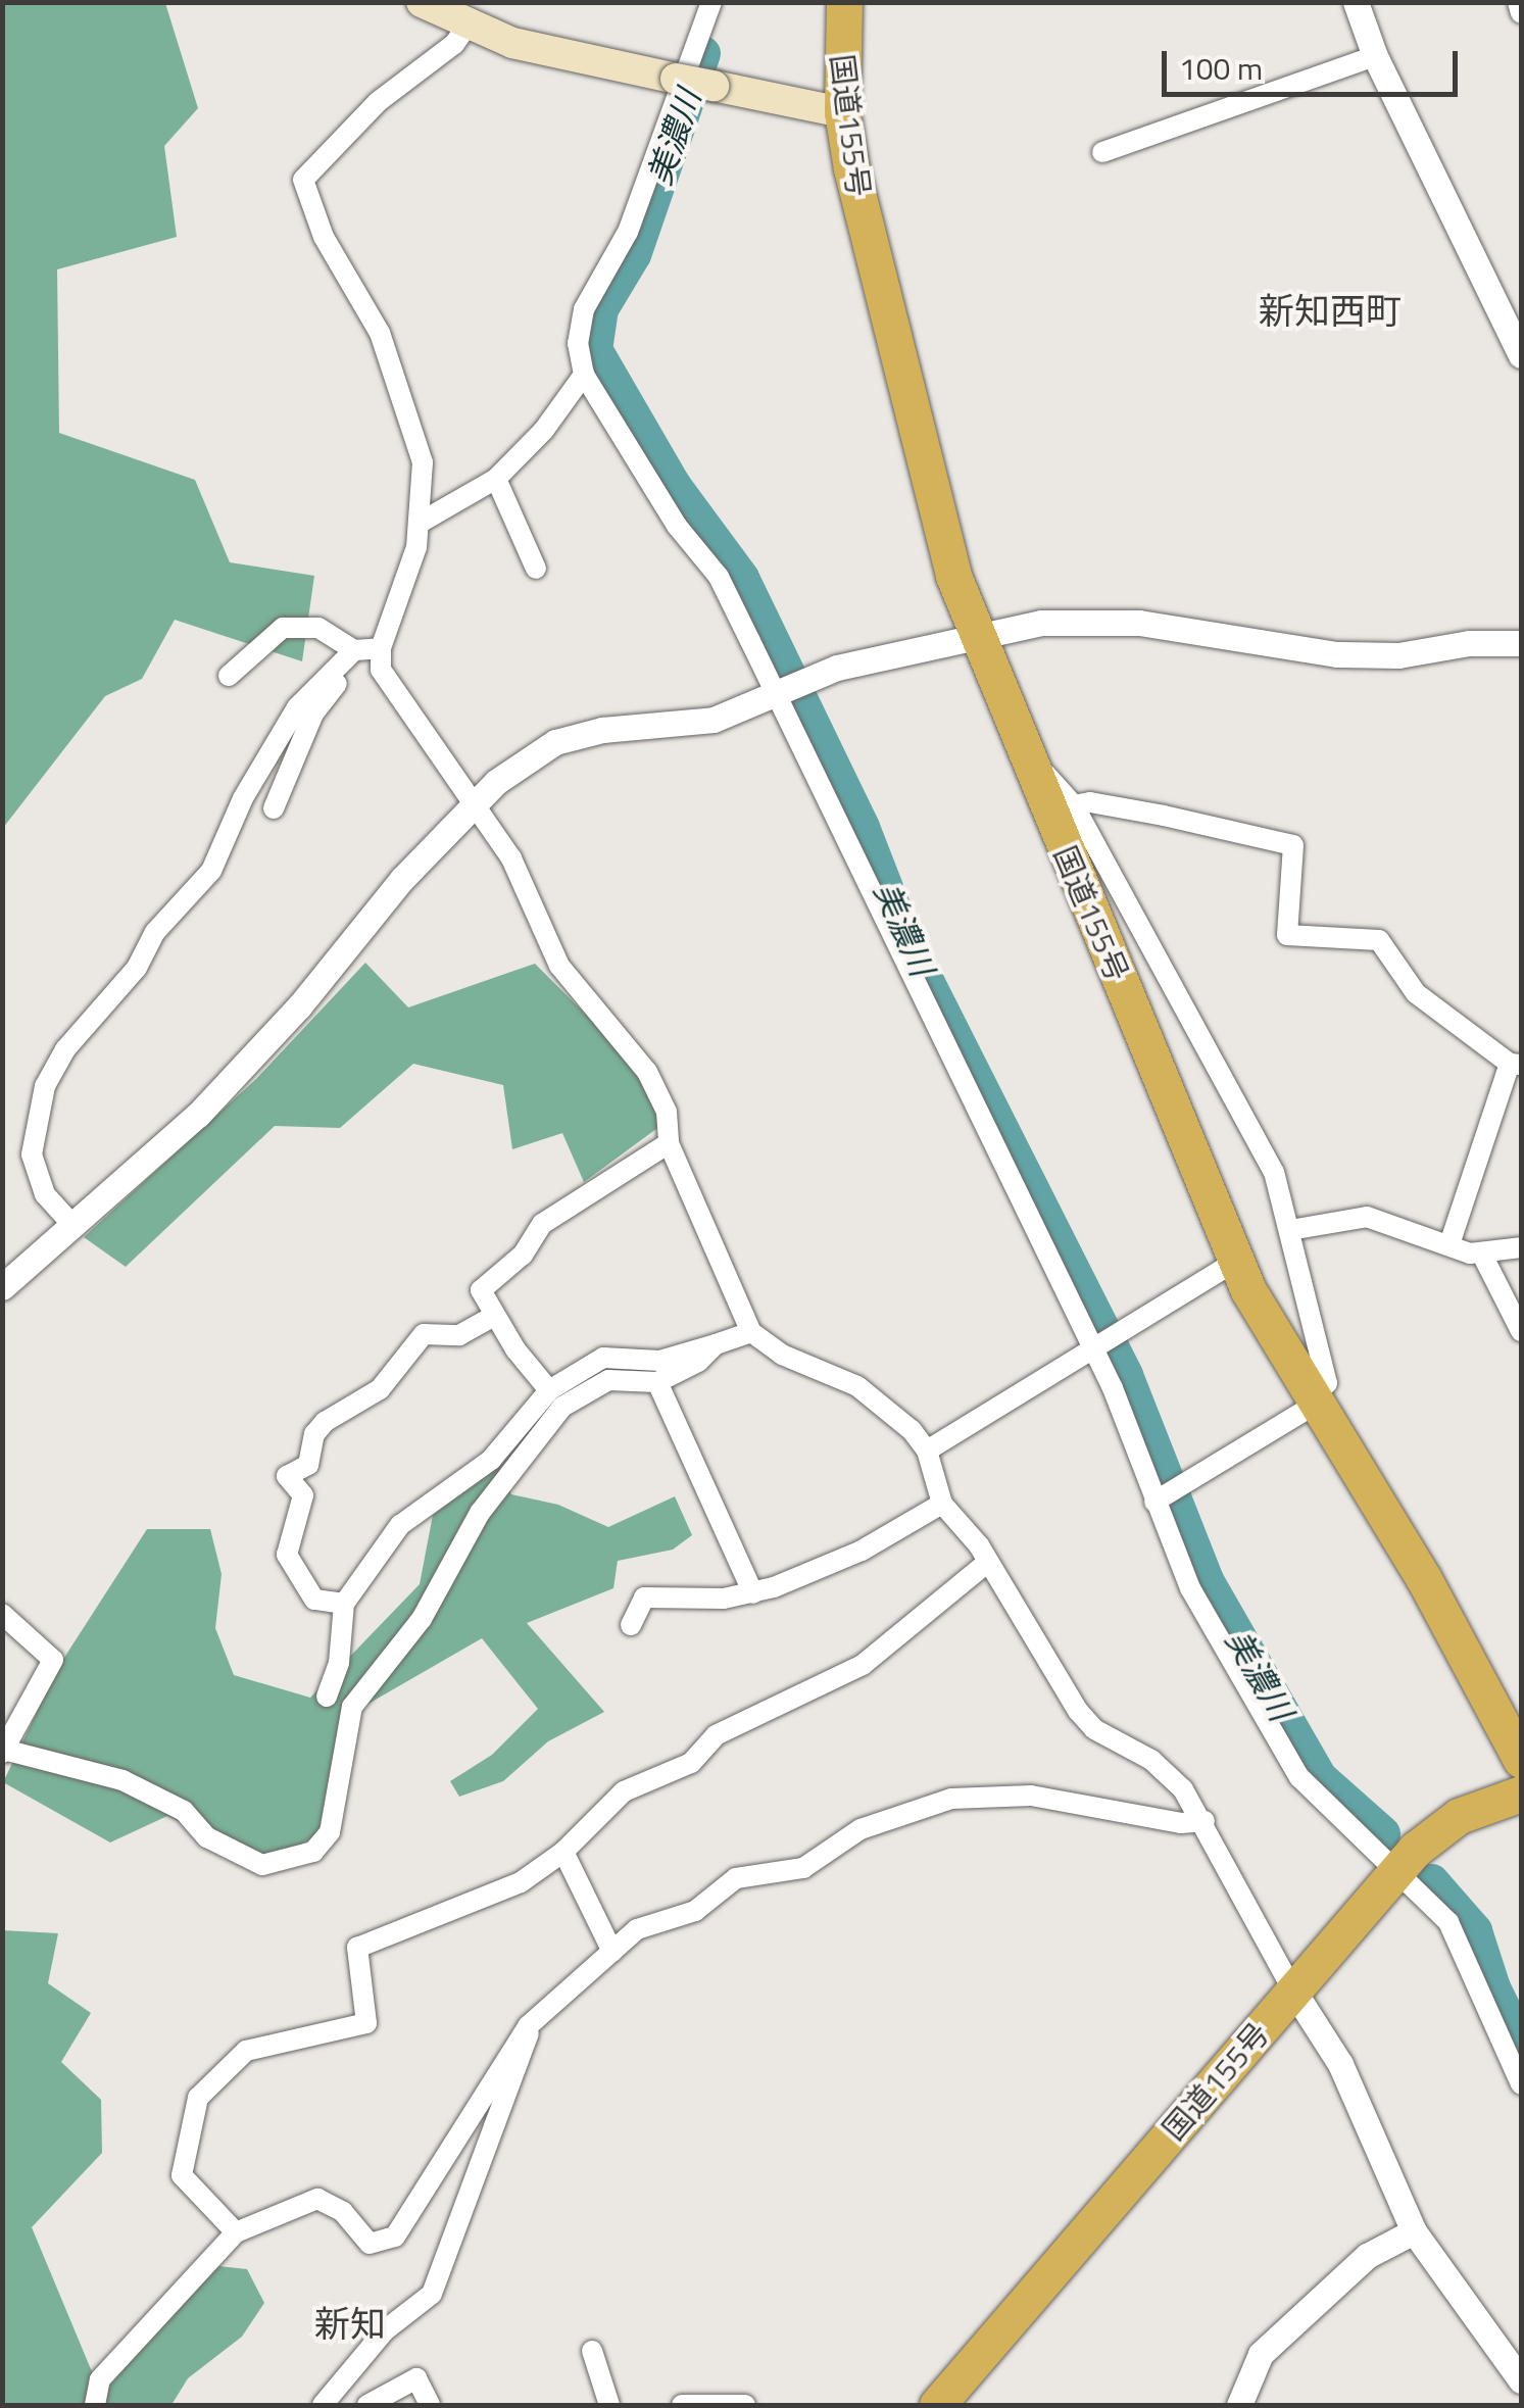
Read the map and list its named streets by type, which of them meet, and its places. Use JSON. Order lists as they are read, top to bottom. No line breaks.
{"streets":{"highway":["国道155号"]},"districts":["新知西町","新知"],"water":["美濃川"],"scale_bar":"100 m"}
